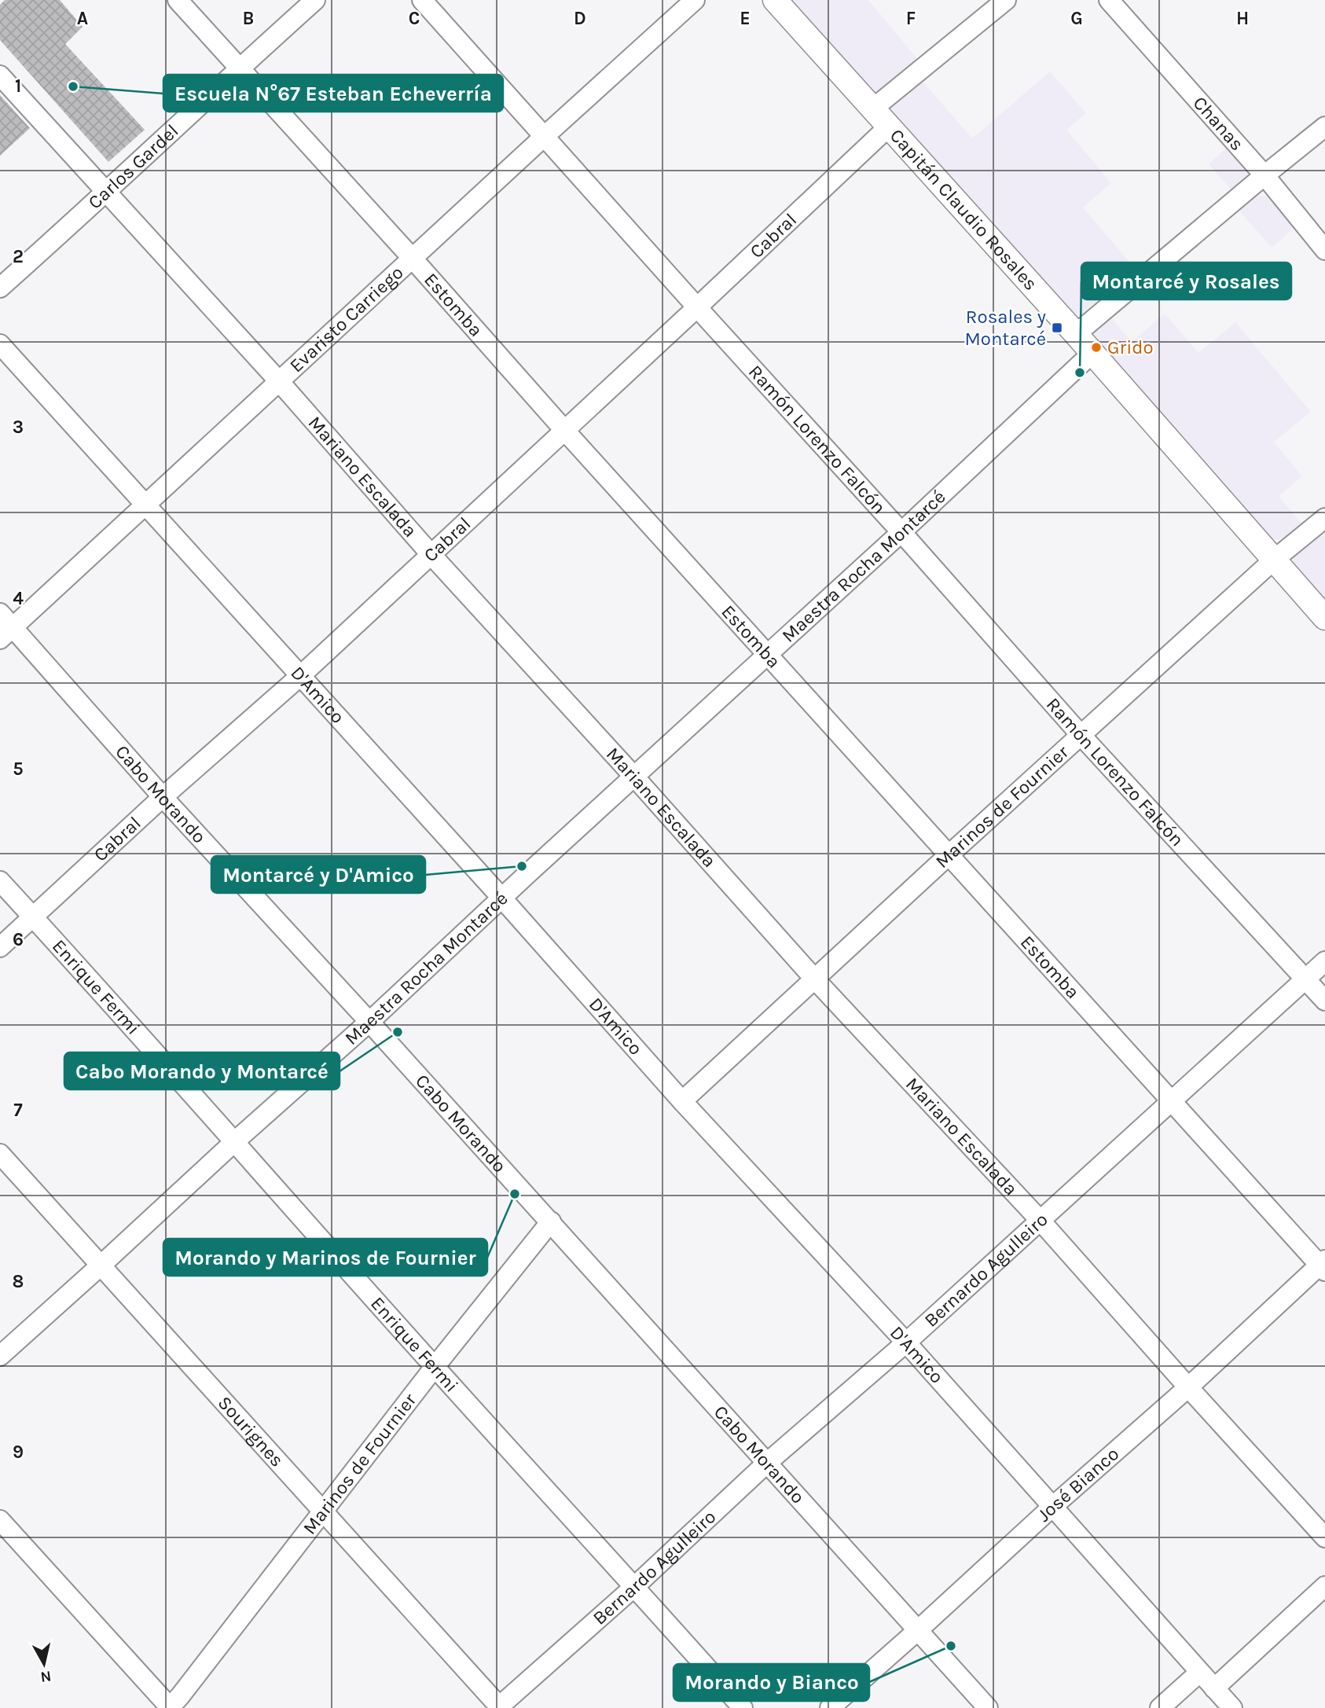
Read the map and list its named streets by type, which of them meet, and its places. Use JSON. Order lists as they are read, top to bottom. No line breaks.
{"streets":{"street":["Chanas","Carlos Gardel","Capitán Claudio Rosales","Cabral","Estomba","Evaristo Carriego","Ramón Lorenzo Falcón","Mariano Escalada","Maestra Rocha Montarcé","D'Amico","Cabo Morando","Marinos de Fournier","Enrique Fermi","Bernardo Agulleiro","Sourignes","José Bianco"]},"crossings":[["Carlos Gardel","Estomba"],["Carlos Gardel","Mariano Escalada"],["Capitán Claudio Rosales","Cabral"],["Capitán Claudio Rosales","Maestra Rocha Montarcé"],["Capitán Claudio Rosales","Marinos de Fournier"],["Cabral","Estomba"],["Cabral","Ramón Lorenzo Falcón"],["Cabral","Mariano Escalada"],["Cabral","D'Amico"],["Cabral","Cabo Morando"],["Cabral","Enrique Fermi"],["Estomba","Evaristo Carriego"],["Estomba","Maestra Rocha Montarcé"],["Estomba","Marinos de Fournier"],["Estomba","Bernardo Agulleiro"],["Estomba","José Bianco"],["Evaristo Carriego","Ramón Lorenzo Falcón"],["Evaristo Carriego","Mariano Escalada"],["Evaristo Carriego","D'Amico"],["Evaristo Carriego","Cabo Morando"],["Ramón Lorenzo Falcón","Maestra Rocha Montarcé"],["Ramón Lorenzo Falcón","Marinos de Fournier"],["Ramón Lorenzo Falcón","Bernardo Agulleiro"],["Mariano Escalada","Maestra Rocha Montarcé"],["Mariano Escalada","Marinos de Fournier"],["Mariano Escalada","Bernardo Agulleiro"],["Mariano Escalada","José Bianco"],["Maestra Rocha Montarcé","D'Amico"],["Maestra Rocha Montarcé","Cabo Morando"],["Maestra Rocha Montarcé","Enrique Fermi"],["Maestra Rocha Montarcé","Sourignes"],["D'Amico","Marinos de Fournier"],["D'Amico","Bernardo Agulleiro"],["D'Amico","José Bianco"],["Cabo Morando","Marinos de Fournier"],["Cabo Morando","Bernardo Agulleiro"],["Cabo Morando","José Bianco"],["Marinos de Fournier","Enrique Fermi"],["Marinos de Fournier","Sourignes"],["Enrique Fermi","Bernardo Agulleiro"],["Bernardo Agulleiro","Sourignes"]],"places":{"other":["Escuela N°67 Esteban Echeverría","Grido","Montarcé y Rosales","Montarcé y D'Amico","Cabo Morando y Montarcé","Morando y Marinos de Fournier","Morando y Bianco"],"transit":["Rosales y Montarcé"]},"north":"bottom","grid":{"columns":["A","B","C","D","E","F","G","H"],"rows":["1","2","3","4","5","6","7","8","9"]}}
